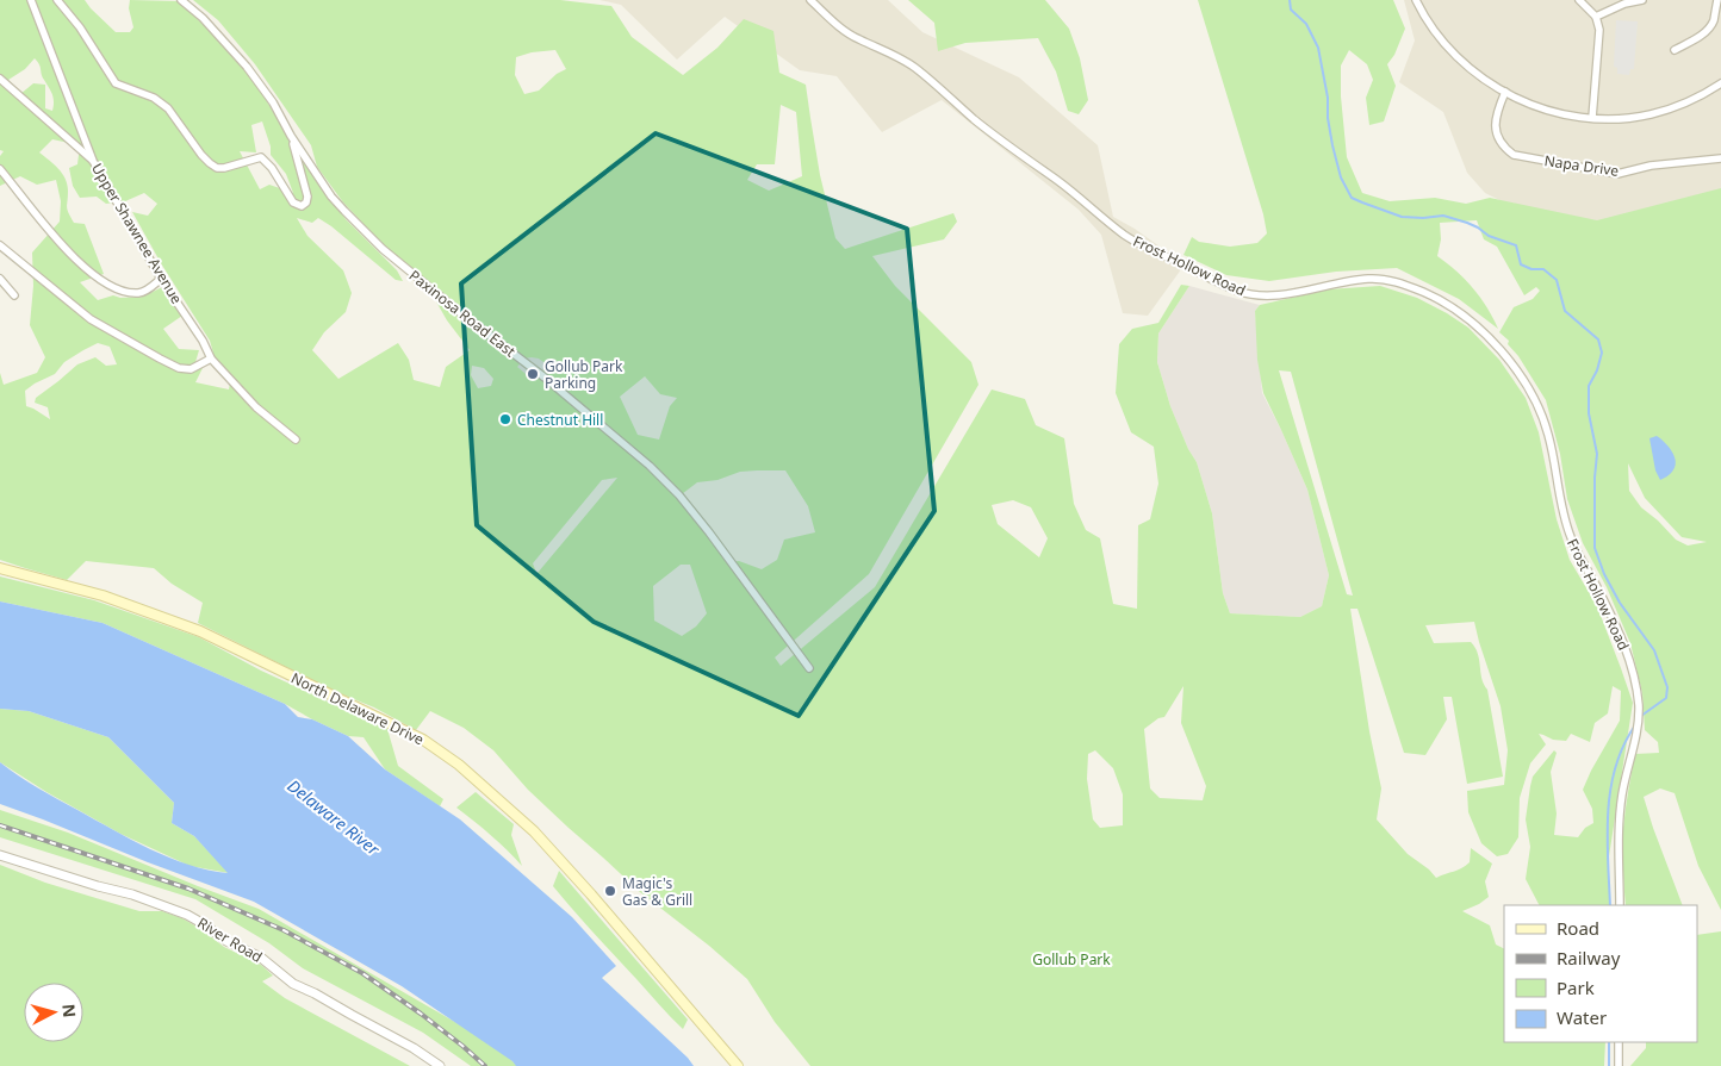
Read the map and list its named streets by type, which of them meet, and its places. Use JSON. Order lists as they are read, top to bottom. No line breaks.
{"streets":{"main road":["North Delaware Drive"],"street":["Napa Drive","Upper Shawnee Avenue","Frost Hollow Road","Paxinosa Road East","River Road"]},"water":["Delaware River"],"parks":["Gollub Park"],"places":["Gollub Park Parking","Chestnut Hill","Magic's Gas & Grill"],"legend":["Road","Railway","Park","Water"],"north":"right"}
